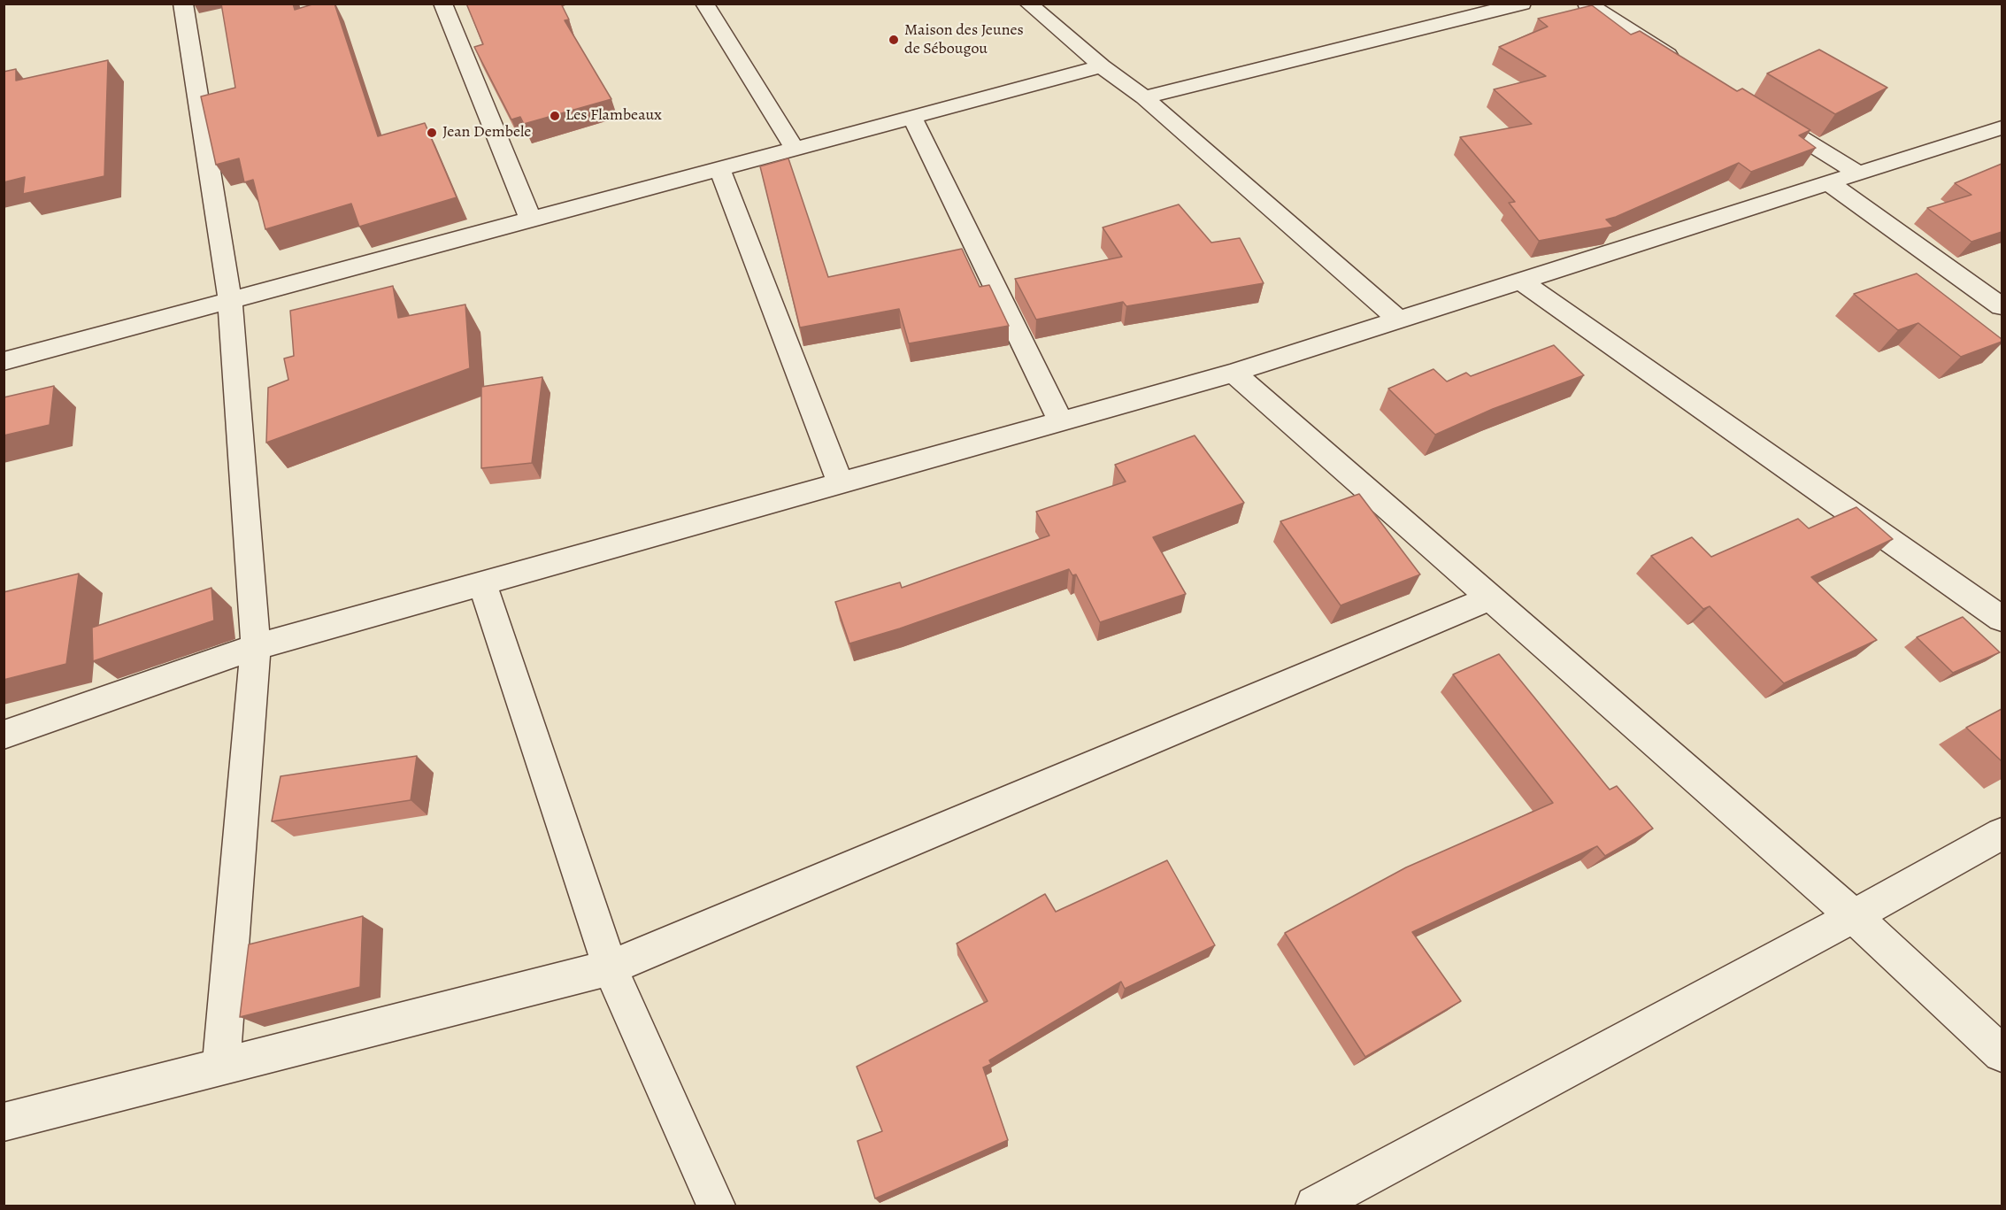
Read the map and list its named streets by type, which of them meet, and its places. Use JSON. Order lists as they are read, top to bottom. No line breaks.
{"places":["Maison des Jeunes de Sébougou","Les Flambeaux","Jean Dembele"]}
